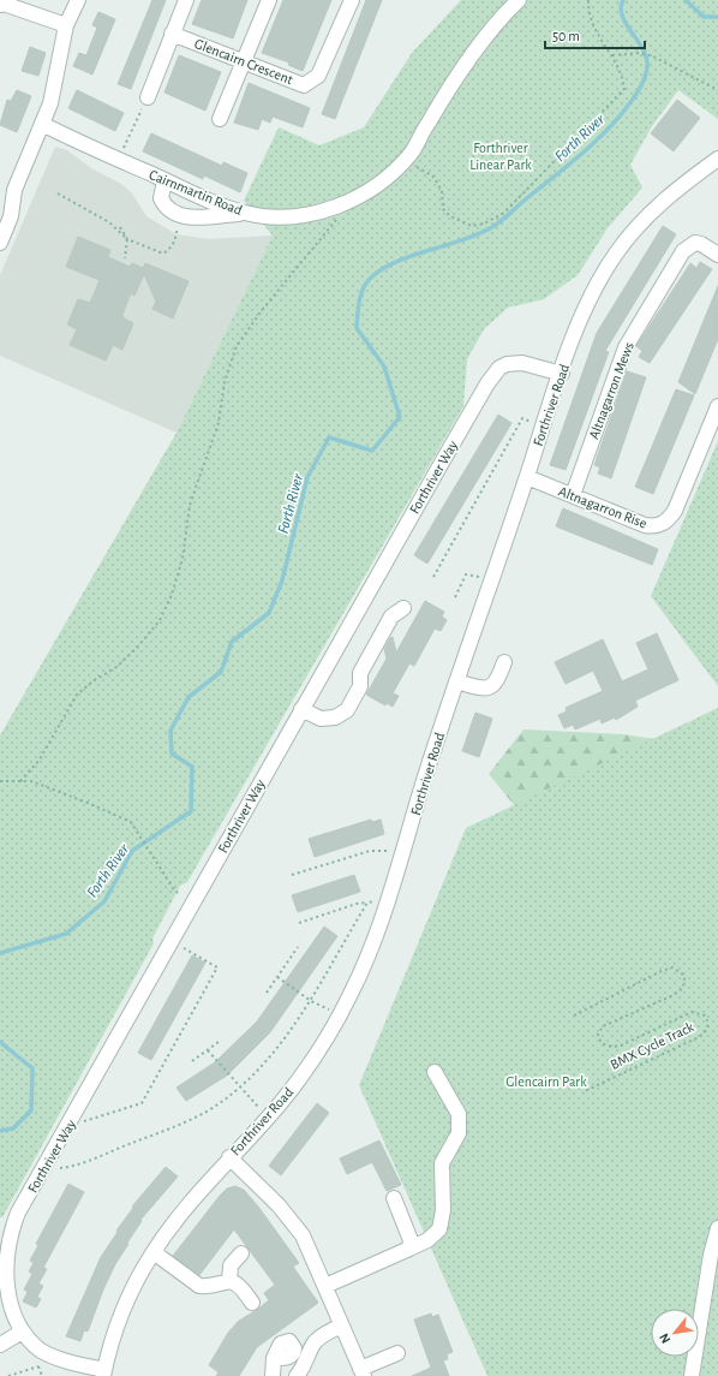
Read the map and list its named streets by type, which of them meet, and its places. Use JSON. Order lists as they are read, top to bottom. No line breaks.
{"streets":{"street":["Glencairn Crescent","Cairnmartin Road","Altnagarron Mews","Forthriver Road","Forthriver Way","Altnagarron Rise"],"path":["BMX Cycle Track"]},"crossings":[["Altnagarron Mews","Altnagarron Rise"],["Forthriver Road","Forthriver Way"],["Forthriver Road","Altnagarron Rise"]],"water":["Forth River"],"parks":["Forthriver Linear Park","Glencairn Park"],"scale_bar":"50 m","north":"bottom left"}
